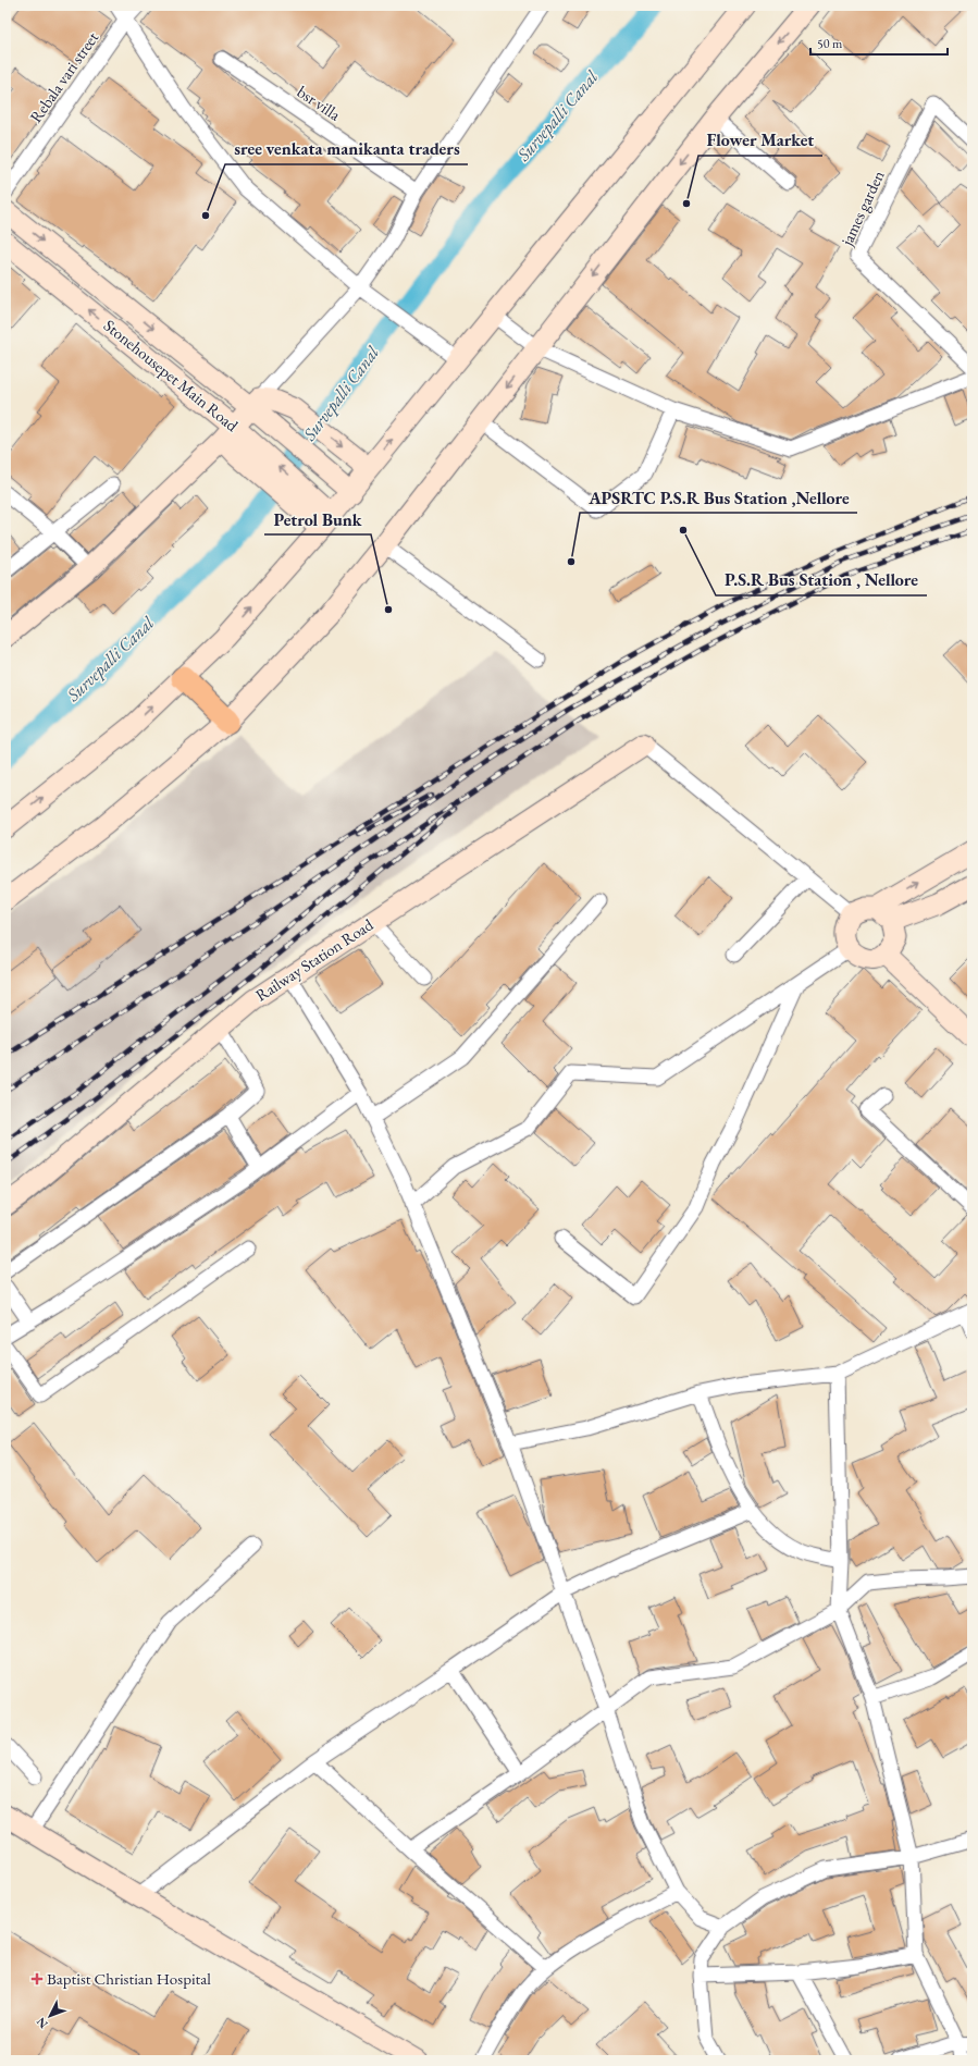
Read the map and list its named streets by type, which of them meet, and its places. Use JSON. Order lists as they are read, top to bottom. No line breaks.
{"streets":{"main road":["Stonehousepet Main Road","Railway Station Road"],"street":["Rebala vari street","bsr villa","james garden"]},"water":["Survepalli Canal"],"places":{"other":["Flower Market","sree venkata manikanta traders","P.S.R Bus Station , Nellore","APSRTC P.S.R Bus Station ,Nellore","Petrol Bunk"],"health":["Baptist Christian Hospital"]},"scale_bar":"50 m","north":"bottom left"}
